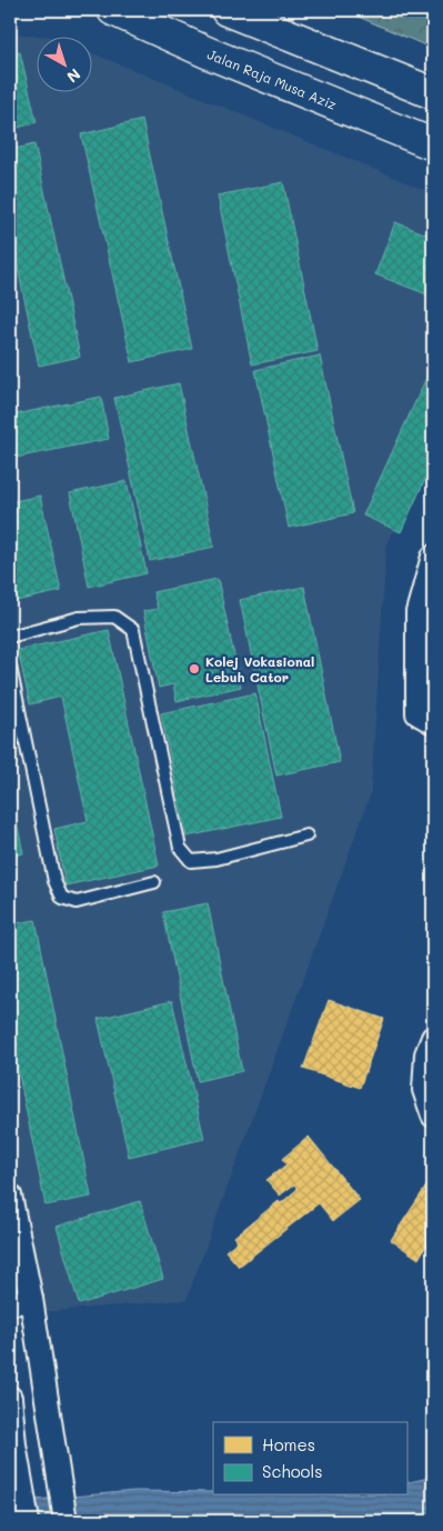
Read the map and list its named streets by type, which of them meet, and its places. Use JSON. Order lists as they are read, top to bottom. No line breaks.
{"streets":{"main road":["Jalan Raja Musa Aziz"]},"places":["Kolej Vokasional Lebuh Cator"],"legend":["Homes","Schools"],"north":"bottom right"}
